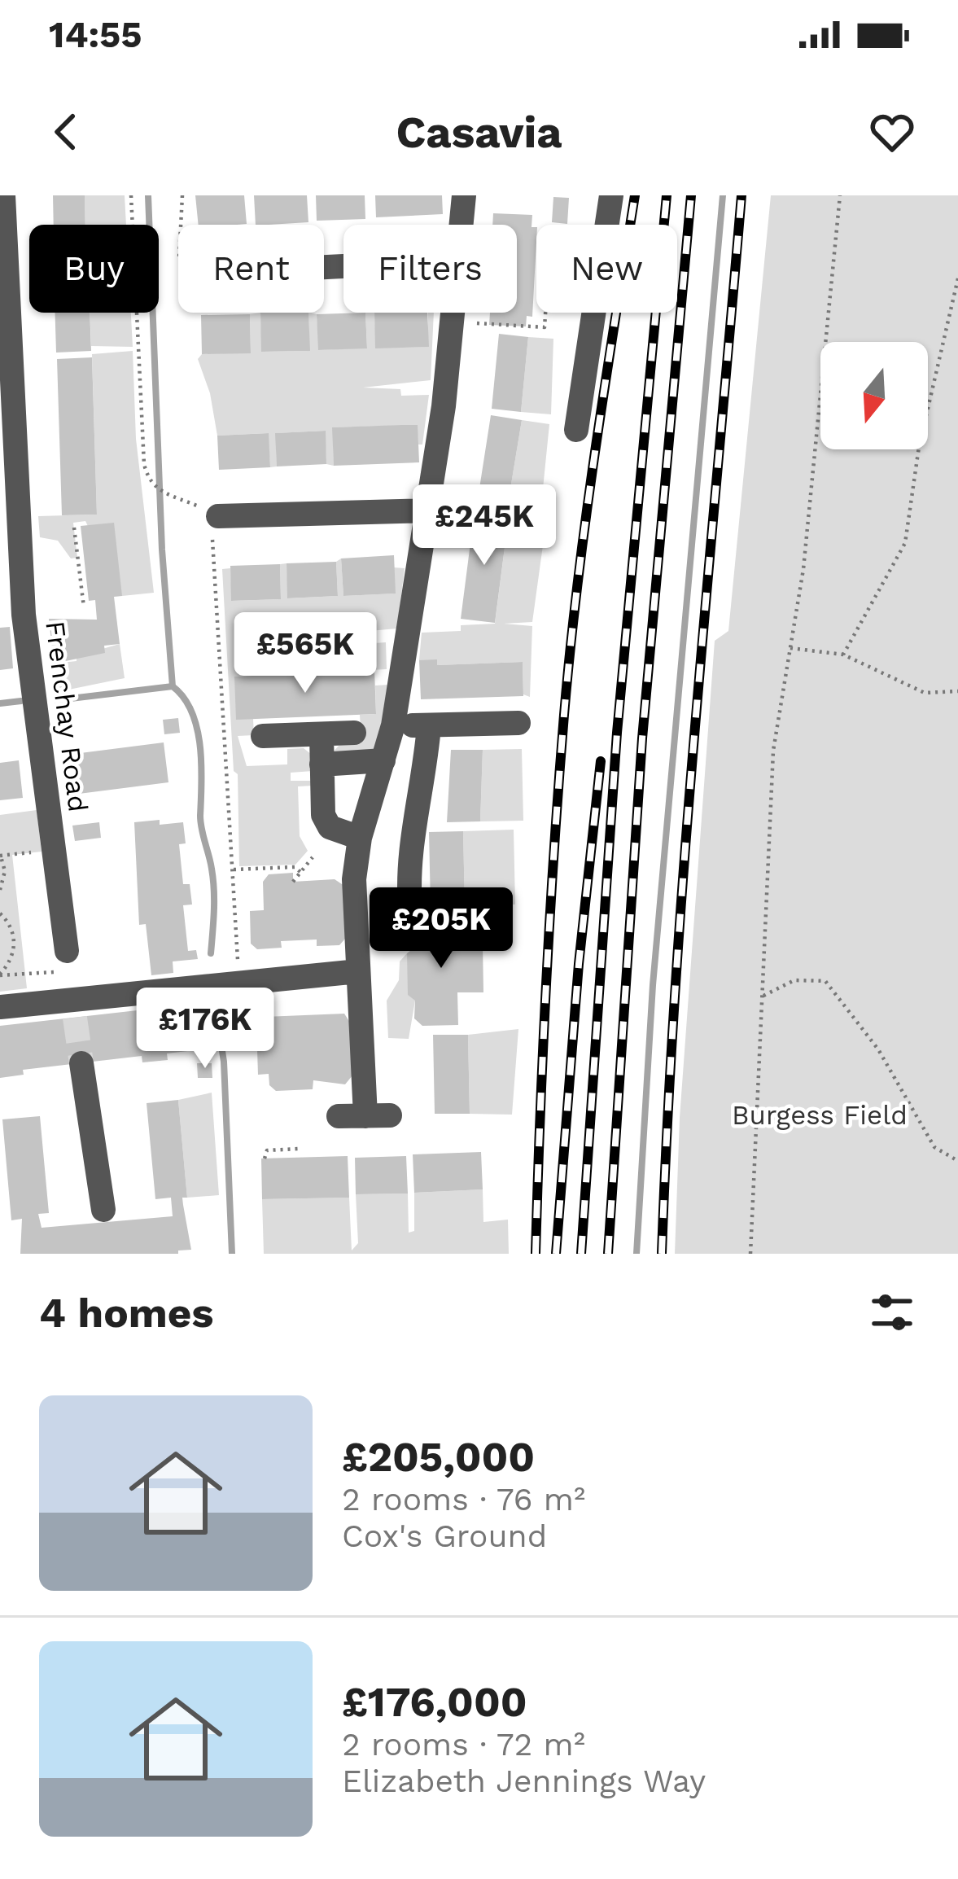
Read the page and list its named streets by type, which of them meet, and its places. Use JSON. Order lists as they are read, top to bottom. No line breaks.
{"streets":{"street":["Frenchay Road"]},"parks":["Burgess Field"],"north":"bottom","page":{"status":"14:55","header":"Casavia","chip":["Buy","Rent","Filters","New"],"price":["£245K","£565K","£205K","£176K"],"heading":"4 homes","list":[{"name":"£205,000","note":"2 rooms · 76 m² · Cox's Ground"},{"name":"£176,000","note":"2 rooms · 72 m² · Elizabeth Jennings Way"}]}}
